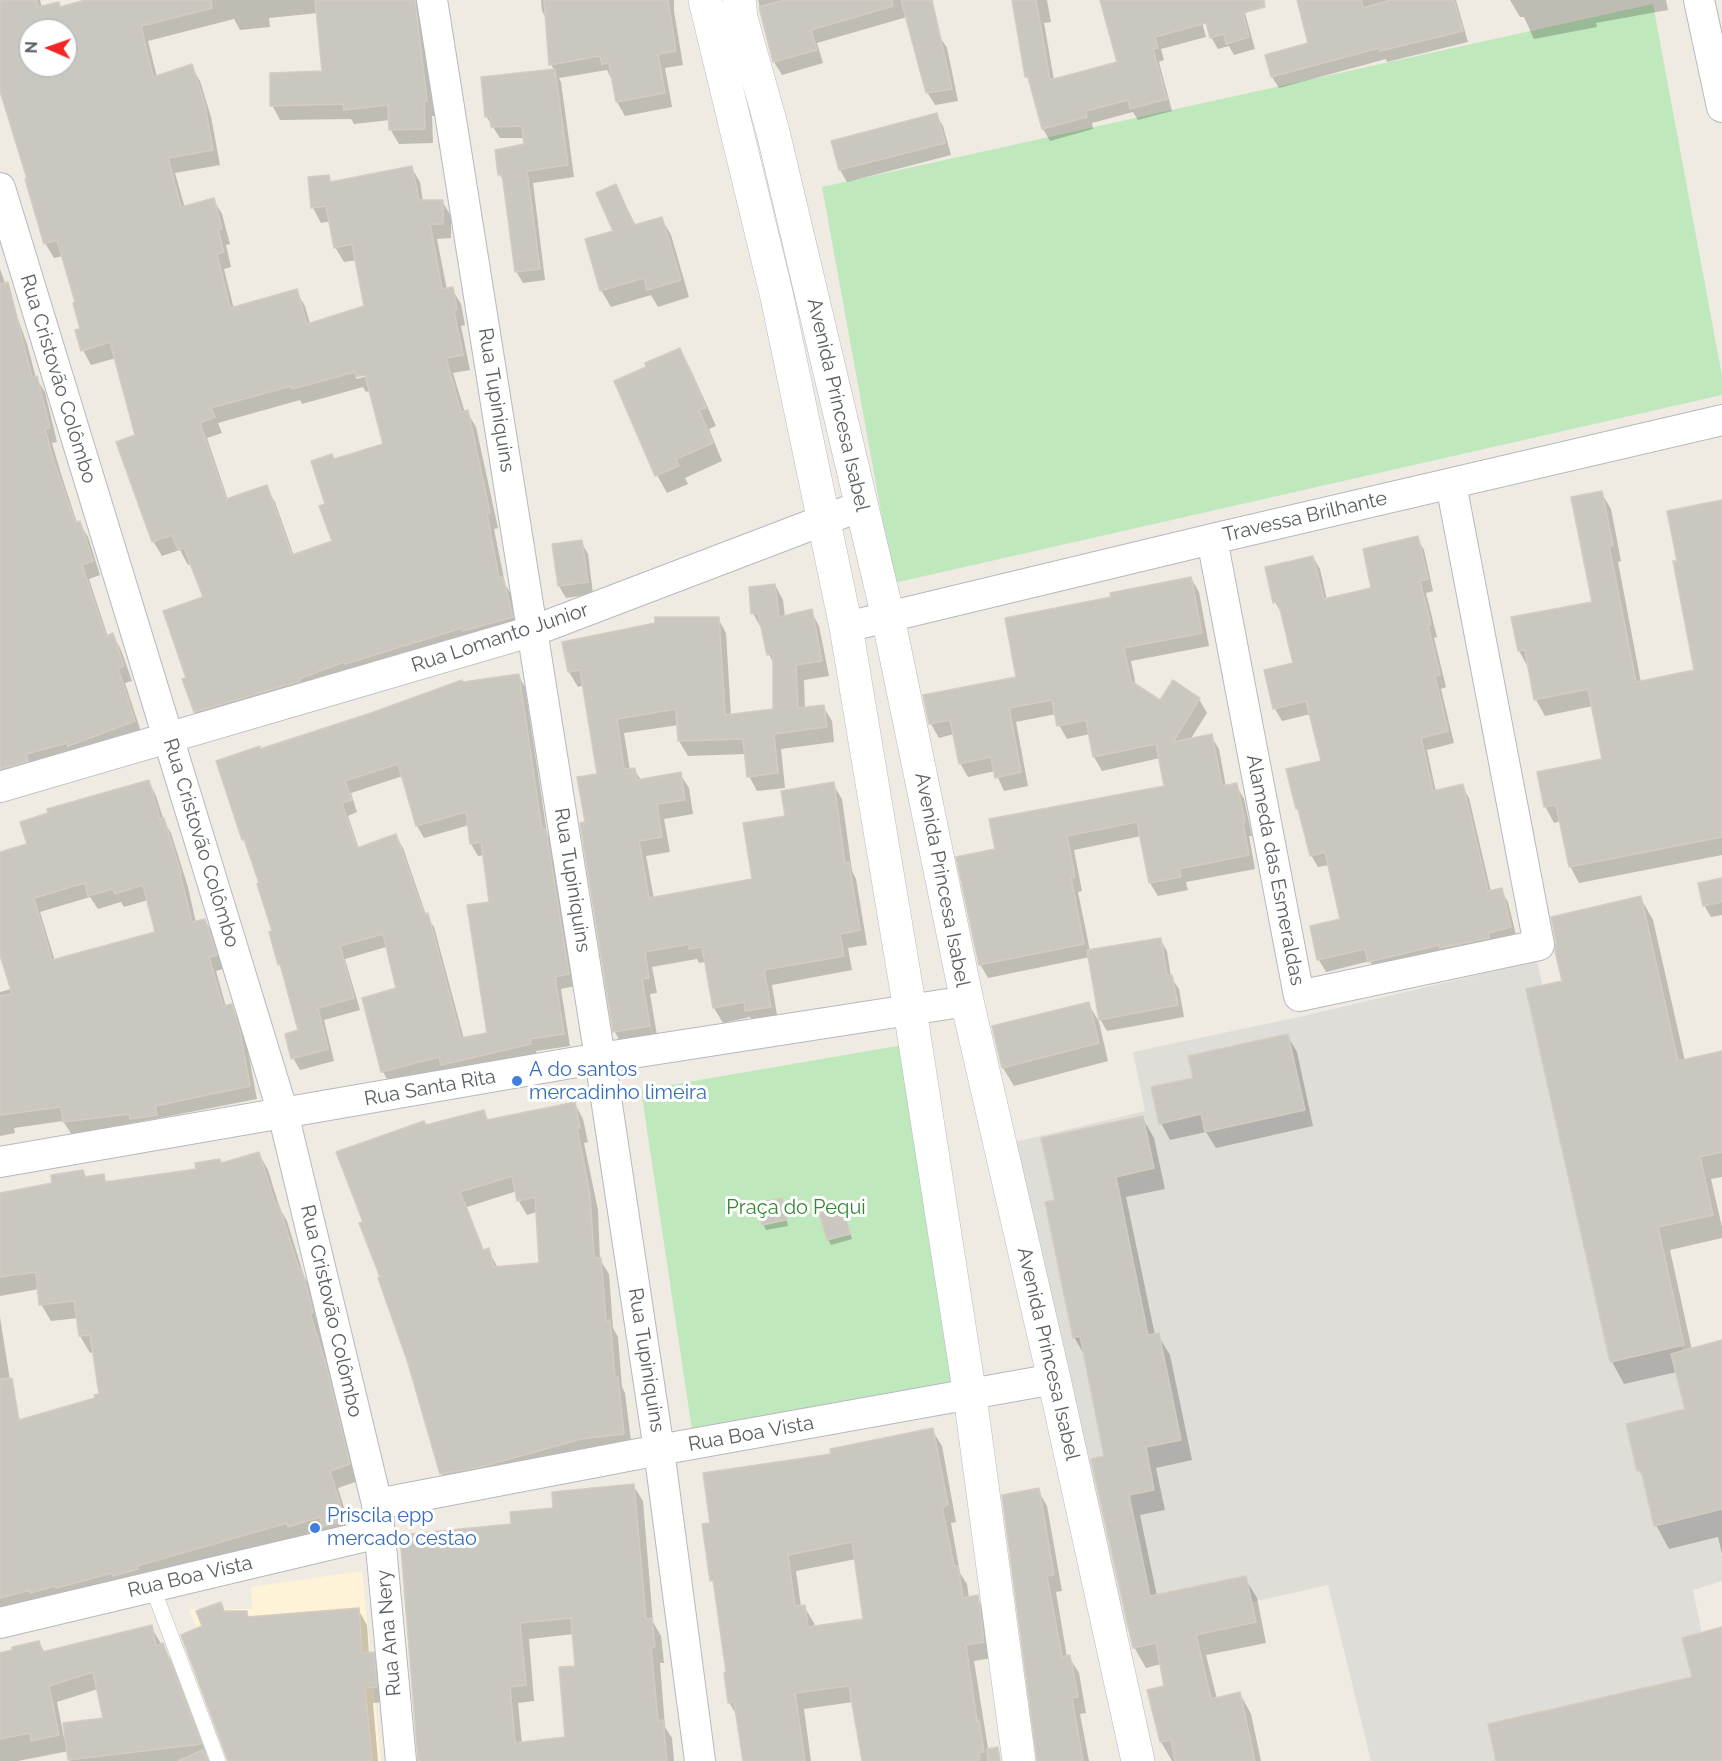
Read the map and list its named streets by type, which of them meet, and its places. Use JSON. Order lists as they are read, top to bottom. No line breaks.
{"streets":{"main road":["Avenida Princesa Isabel"],"street":["Rua Cristovão Colômbo","Rua Tupiniquins","Travessa Brilhante","Rua Lomanto Junior","Alameda das Esmeraldas","Rua Santa Rita","Rua Boa Vista","Rua Ana Nery"]},"crossings":[["Rua Cristovão Colômbo","Rua Lomanto Junior"],["Rua Cristovão Colômbo","Rua Santa Rita"],["Rua Cristovão Colômbo","Rua Boa Vista"],["Rua Cristovão Colômbo","Rua Ana Nery"],["Rua Tupiniquins","Rua Lomanto Junior"],["Rua Tupiniquins","Rua Santa Rita"],["Rua Tupiniquins","Rua Boa Vista"],["Avenida Princesa Isabel","Travessa Brilhante"],["Avenida Princesa Isabel","Rua Lomanto Junior"],["Avenida Princesa Isabel","Rua Santa Rita"],["Avenida Princesa Isabel","Rua Boa Vista"],["Travessa Brilhante","Alameda das Esmeraldas"],["Rua Boa Vista","Rua Ana Nery"]],"parks":["Praça do Pequi"],"places":["A do santos mercadinho limeira","Priscila epp mercado cestao"],"north":"left"}
